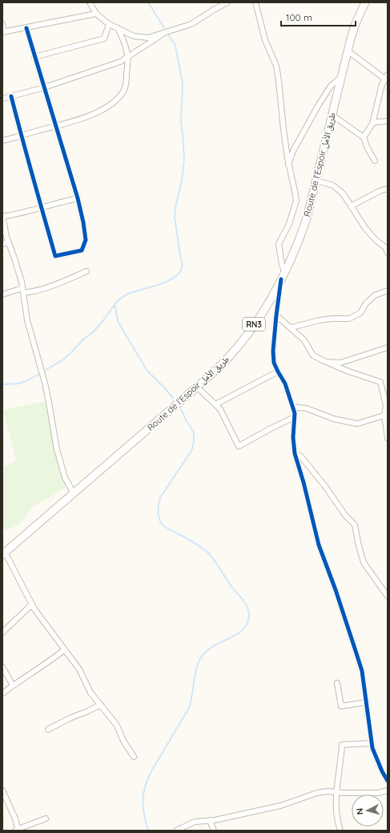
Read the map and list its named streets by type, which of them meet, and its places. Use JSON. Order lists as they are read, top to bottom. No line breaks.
{"streets":{"highway":["Route de l’Espoir طريق الأمل","RN3"]},"scale_bar":"100 m","north":"left"}
